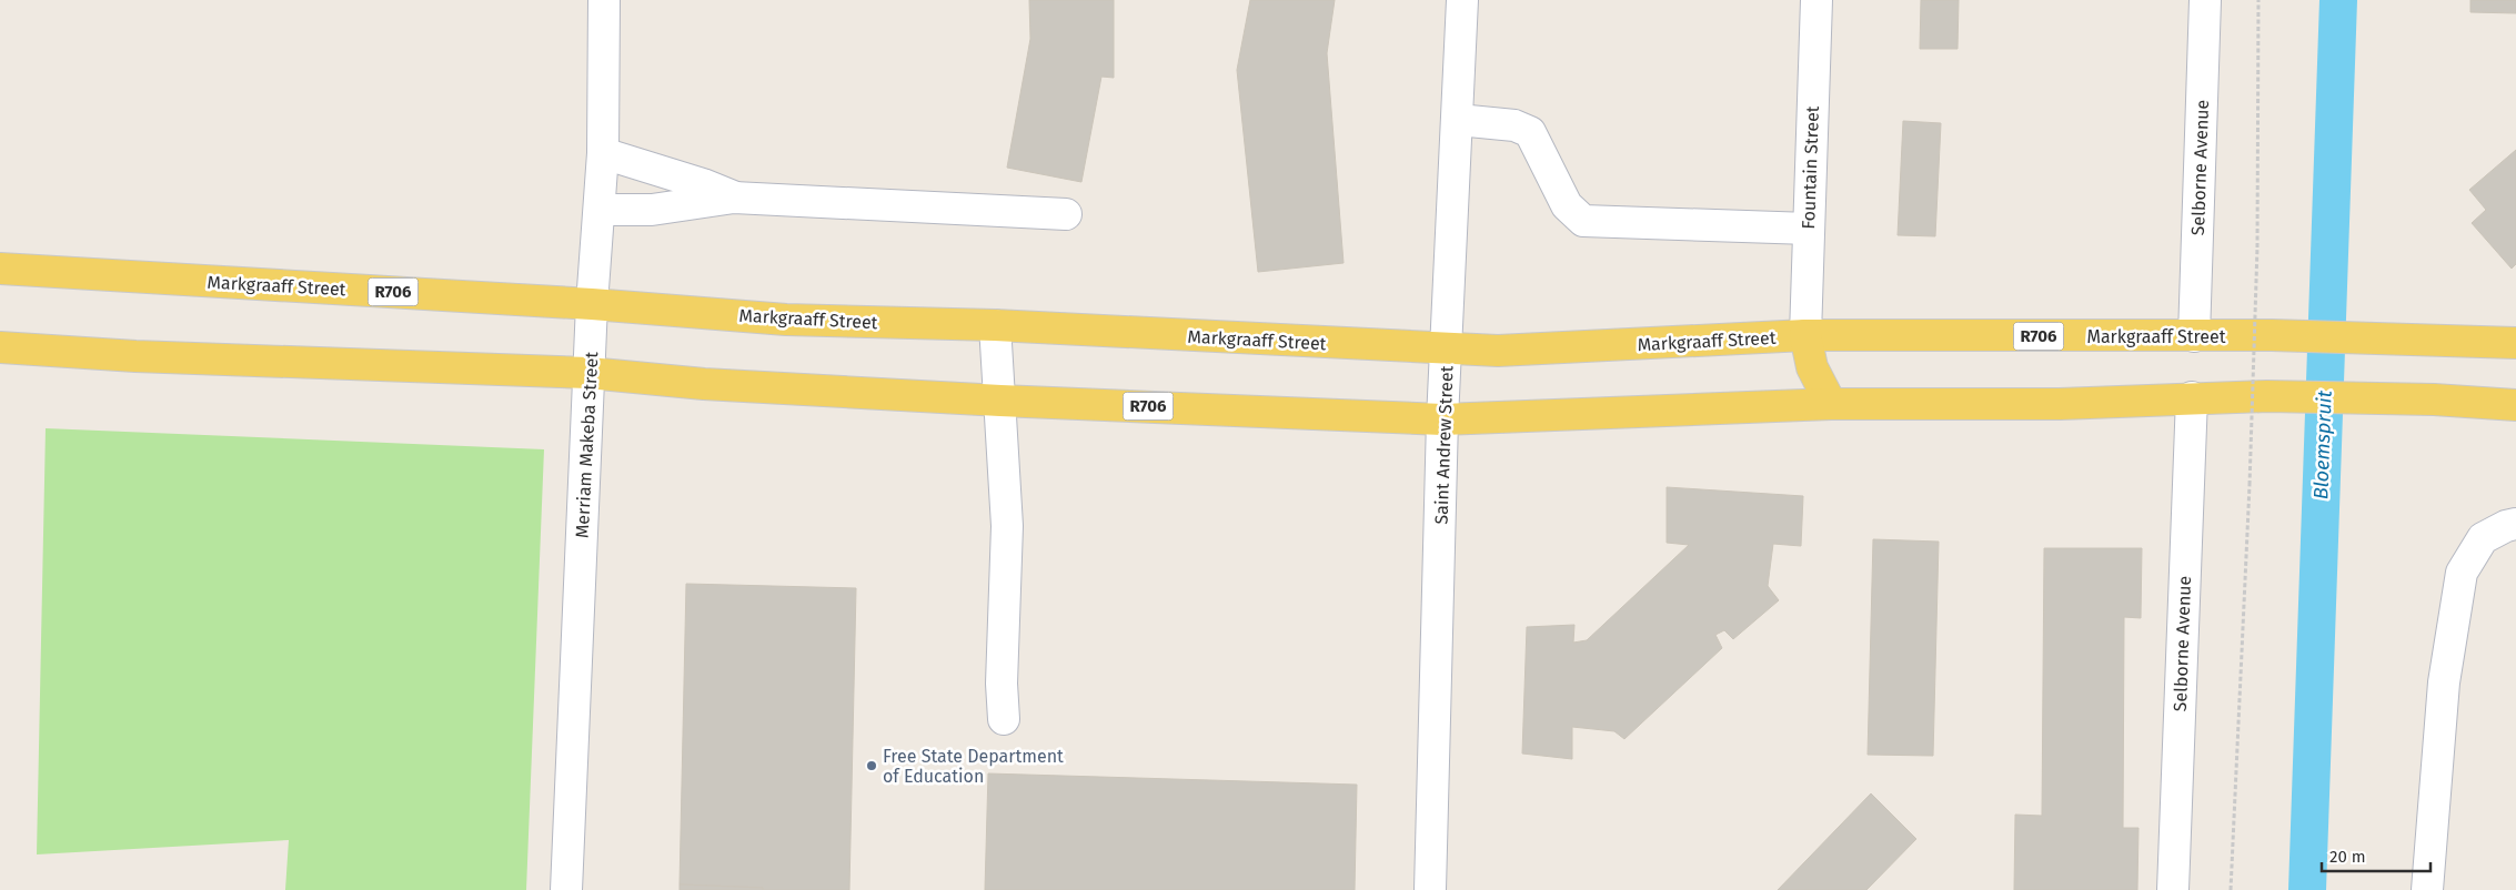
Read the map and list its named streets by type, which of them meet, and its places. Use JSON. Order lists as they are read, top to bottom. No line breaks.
{"streets":{"main road":["Markgraaff Street","R706"],"street":["Fountain Street","Selborne Avenue","Merriam Makeba Street","Saint Andrew Street"]},"crossings":[["Fountain Street","Markgraaff Street"],["Selborne Avenue","Markgraaff Street"],["Selborne Avenue","R706"],["Markgraaff Street","Merriam Makeba Street"],["Markgraaff Street","Saint Andrew Street"],["R706","Merriam Makeba Street"],["R706","Saint Andrew Street"]],"water":["Bloemspruit"],"places":["Free State Department of Education"],"scale_bar":"20 m"}
